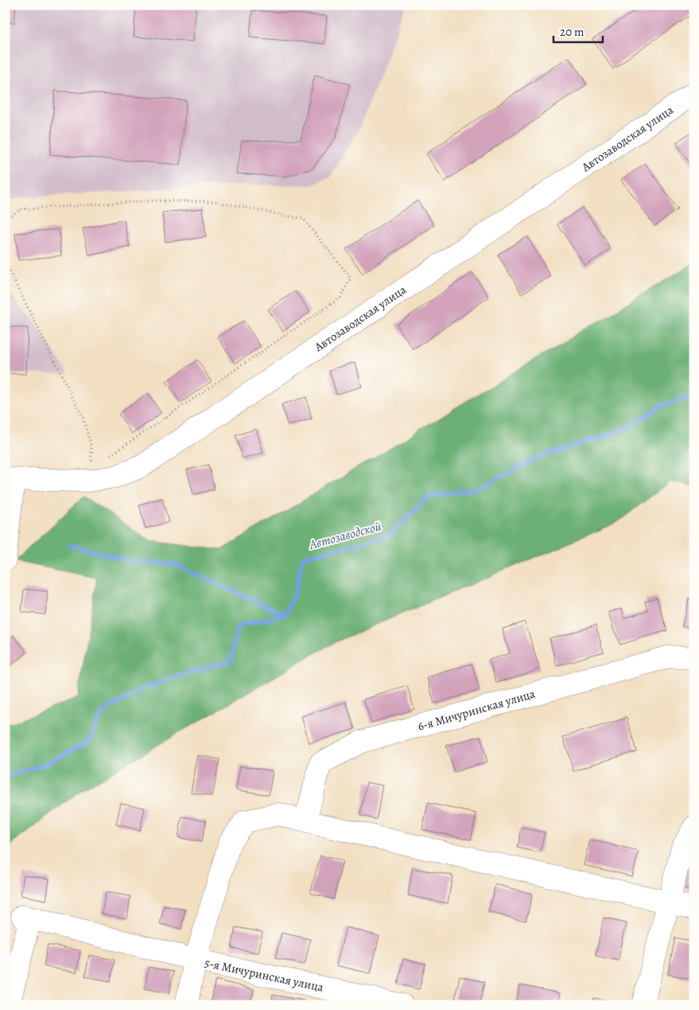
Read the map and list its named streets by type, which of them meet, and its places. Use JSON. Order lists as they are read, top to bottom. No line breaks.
{"streets":{"street":["Автозаводская улица","6-я Мичуринская улица","5-я Мичуринская улица"]},"water":["Автозаводской"],"scale_bar":"20 m"}
